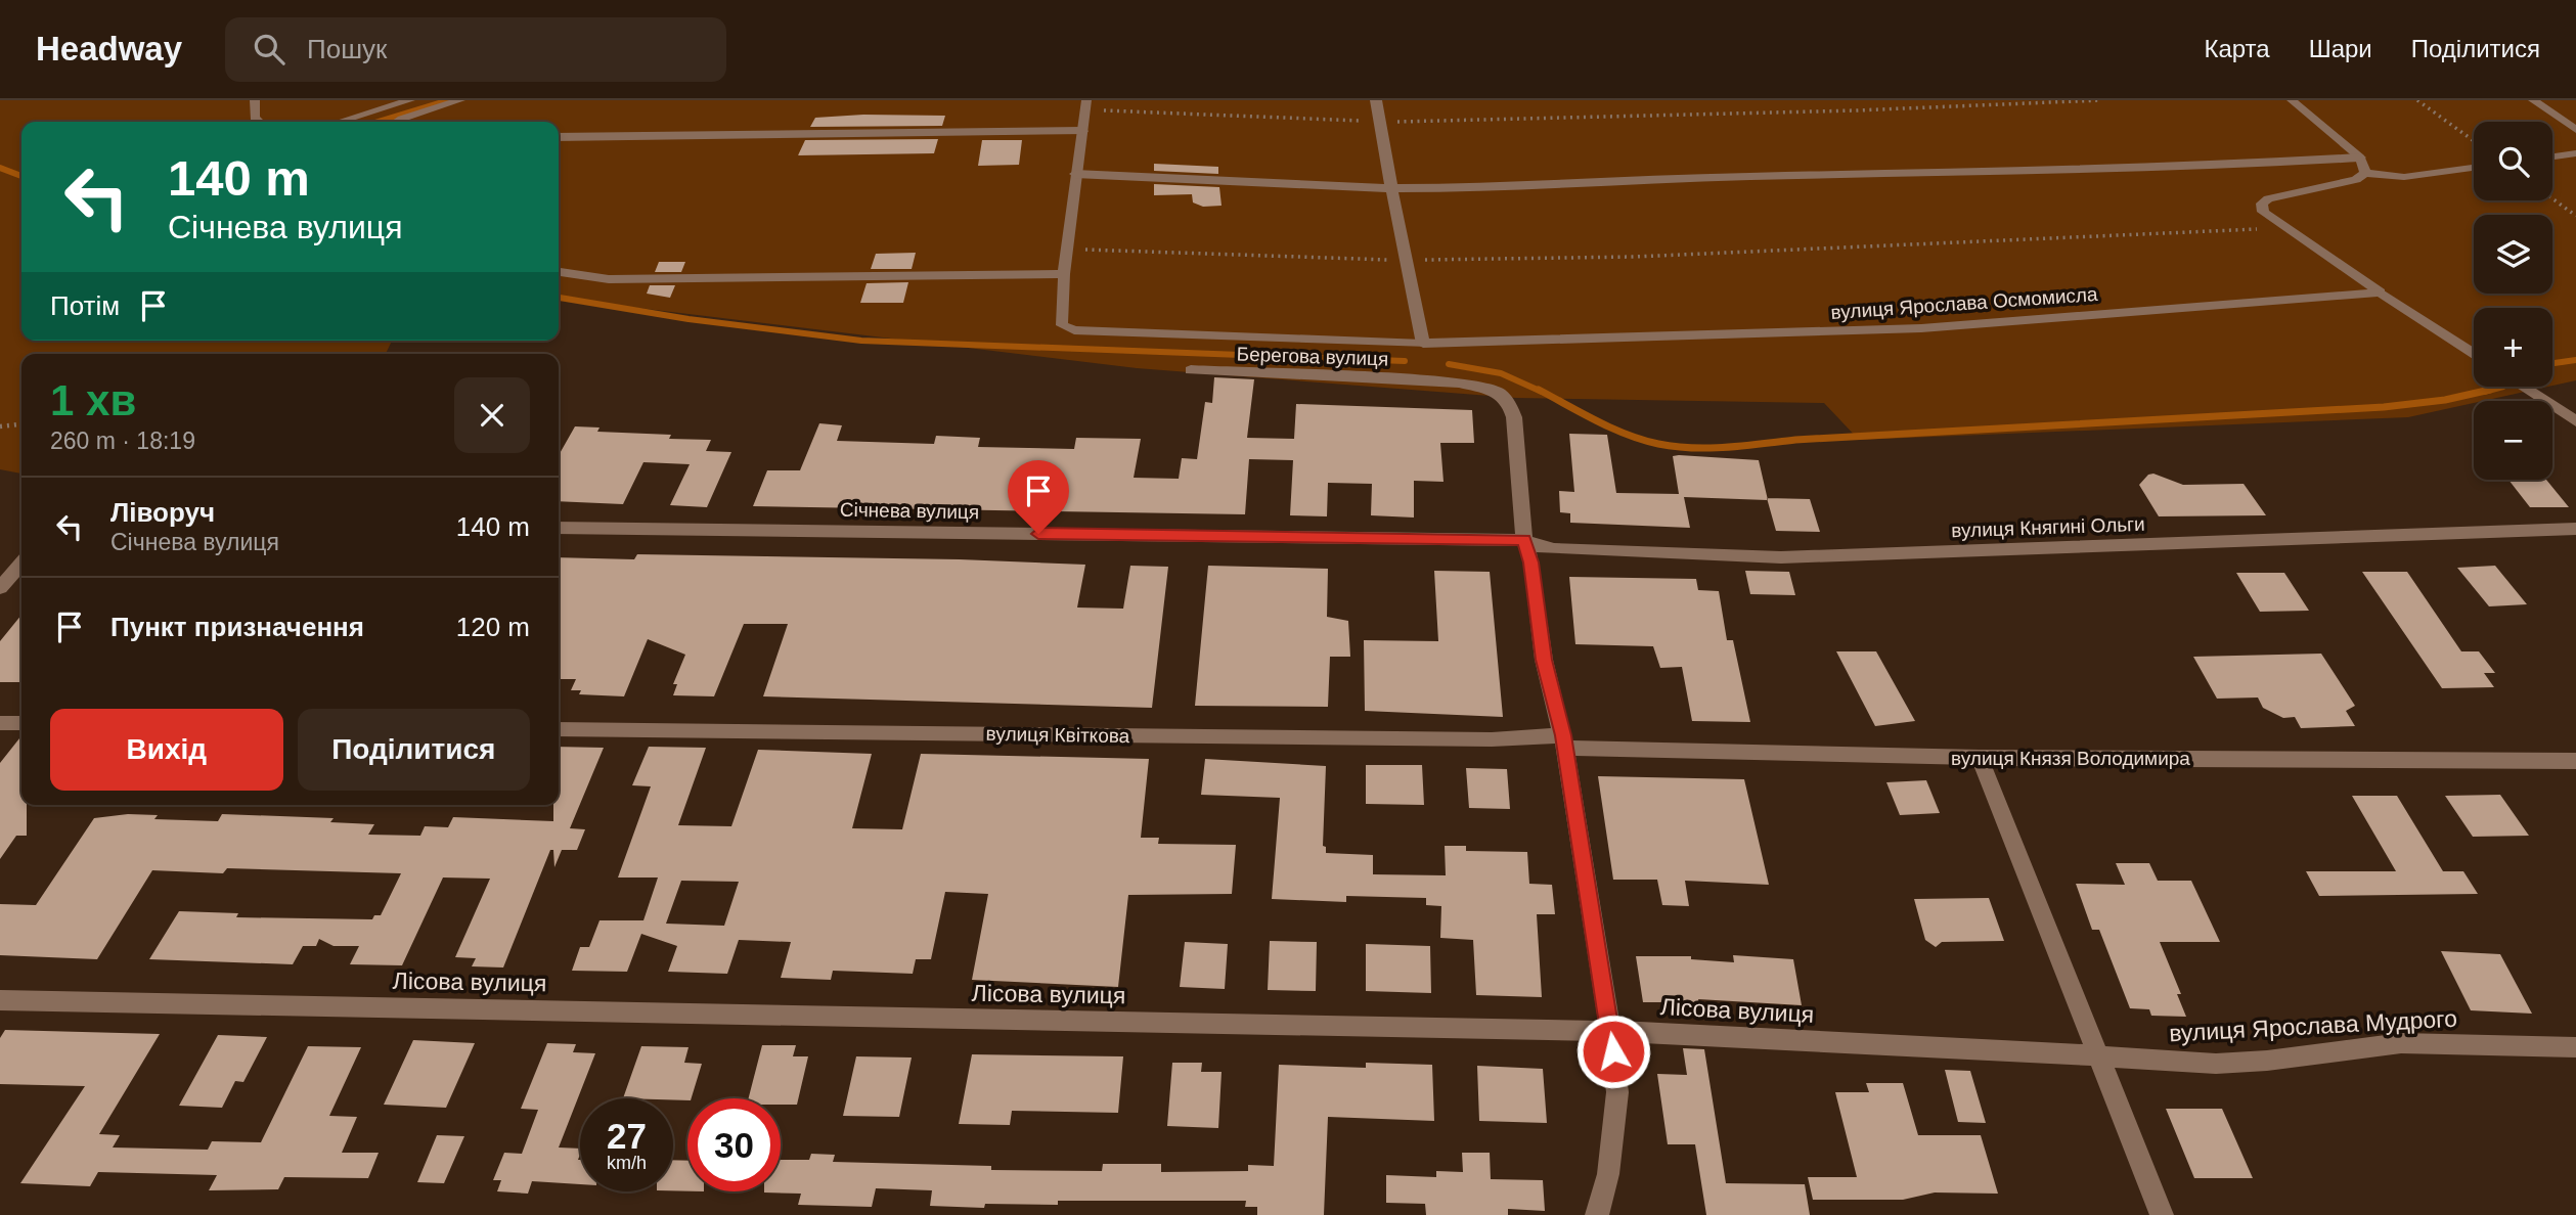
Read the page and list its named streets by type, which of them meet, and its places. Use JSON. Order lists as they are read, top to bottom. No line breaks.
{"streets":{"street":["вулиця Ярослава Осмомисла","Берегова вулиця","Січнева вулиця","вулиця Княгині Ольги","вулиця Квіткова","вулиця Князя Володимира","Лісова вулиця","вулиця Ярослава Мудрого"]},"crossings":[["Берегова вулиця","Січнева вулиця"],["Берегова вулиця","вулиця Княгині Ольги"],["Берегова вулиця","вулиця Квіткова"],["Берегова вулиця","вулиця Князя Володимира"],["Берегова вулиця","Лісова вулиця"],["Січнева вулиця","вулиця Княгині Ольги"],["вулиця Квіткова","вулиця Князя Володимира"],["Лісова вулиця","вулиця Ярослава Мудрого"]],"page":{"header":"Headway","search":"Пошук","nav":["Карта","Шари","Поділитися"],"map_buttons":["+","−"],"turn":["140 m","Січнева вулиця"],"then":"Потім","heading":["1 хв","260 m · 18:19"],"list":[{"name":"Ліворуч","note":"Січнева вулиця","value":"140 m"},{"name":"Пункт призначення","value":"120 m"}],"buttons":["Вихід","Поділитися"],"speed":"27 km/h","limit":"30"}}
